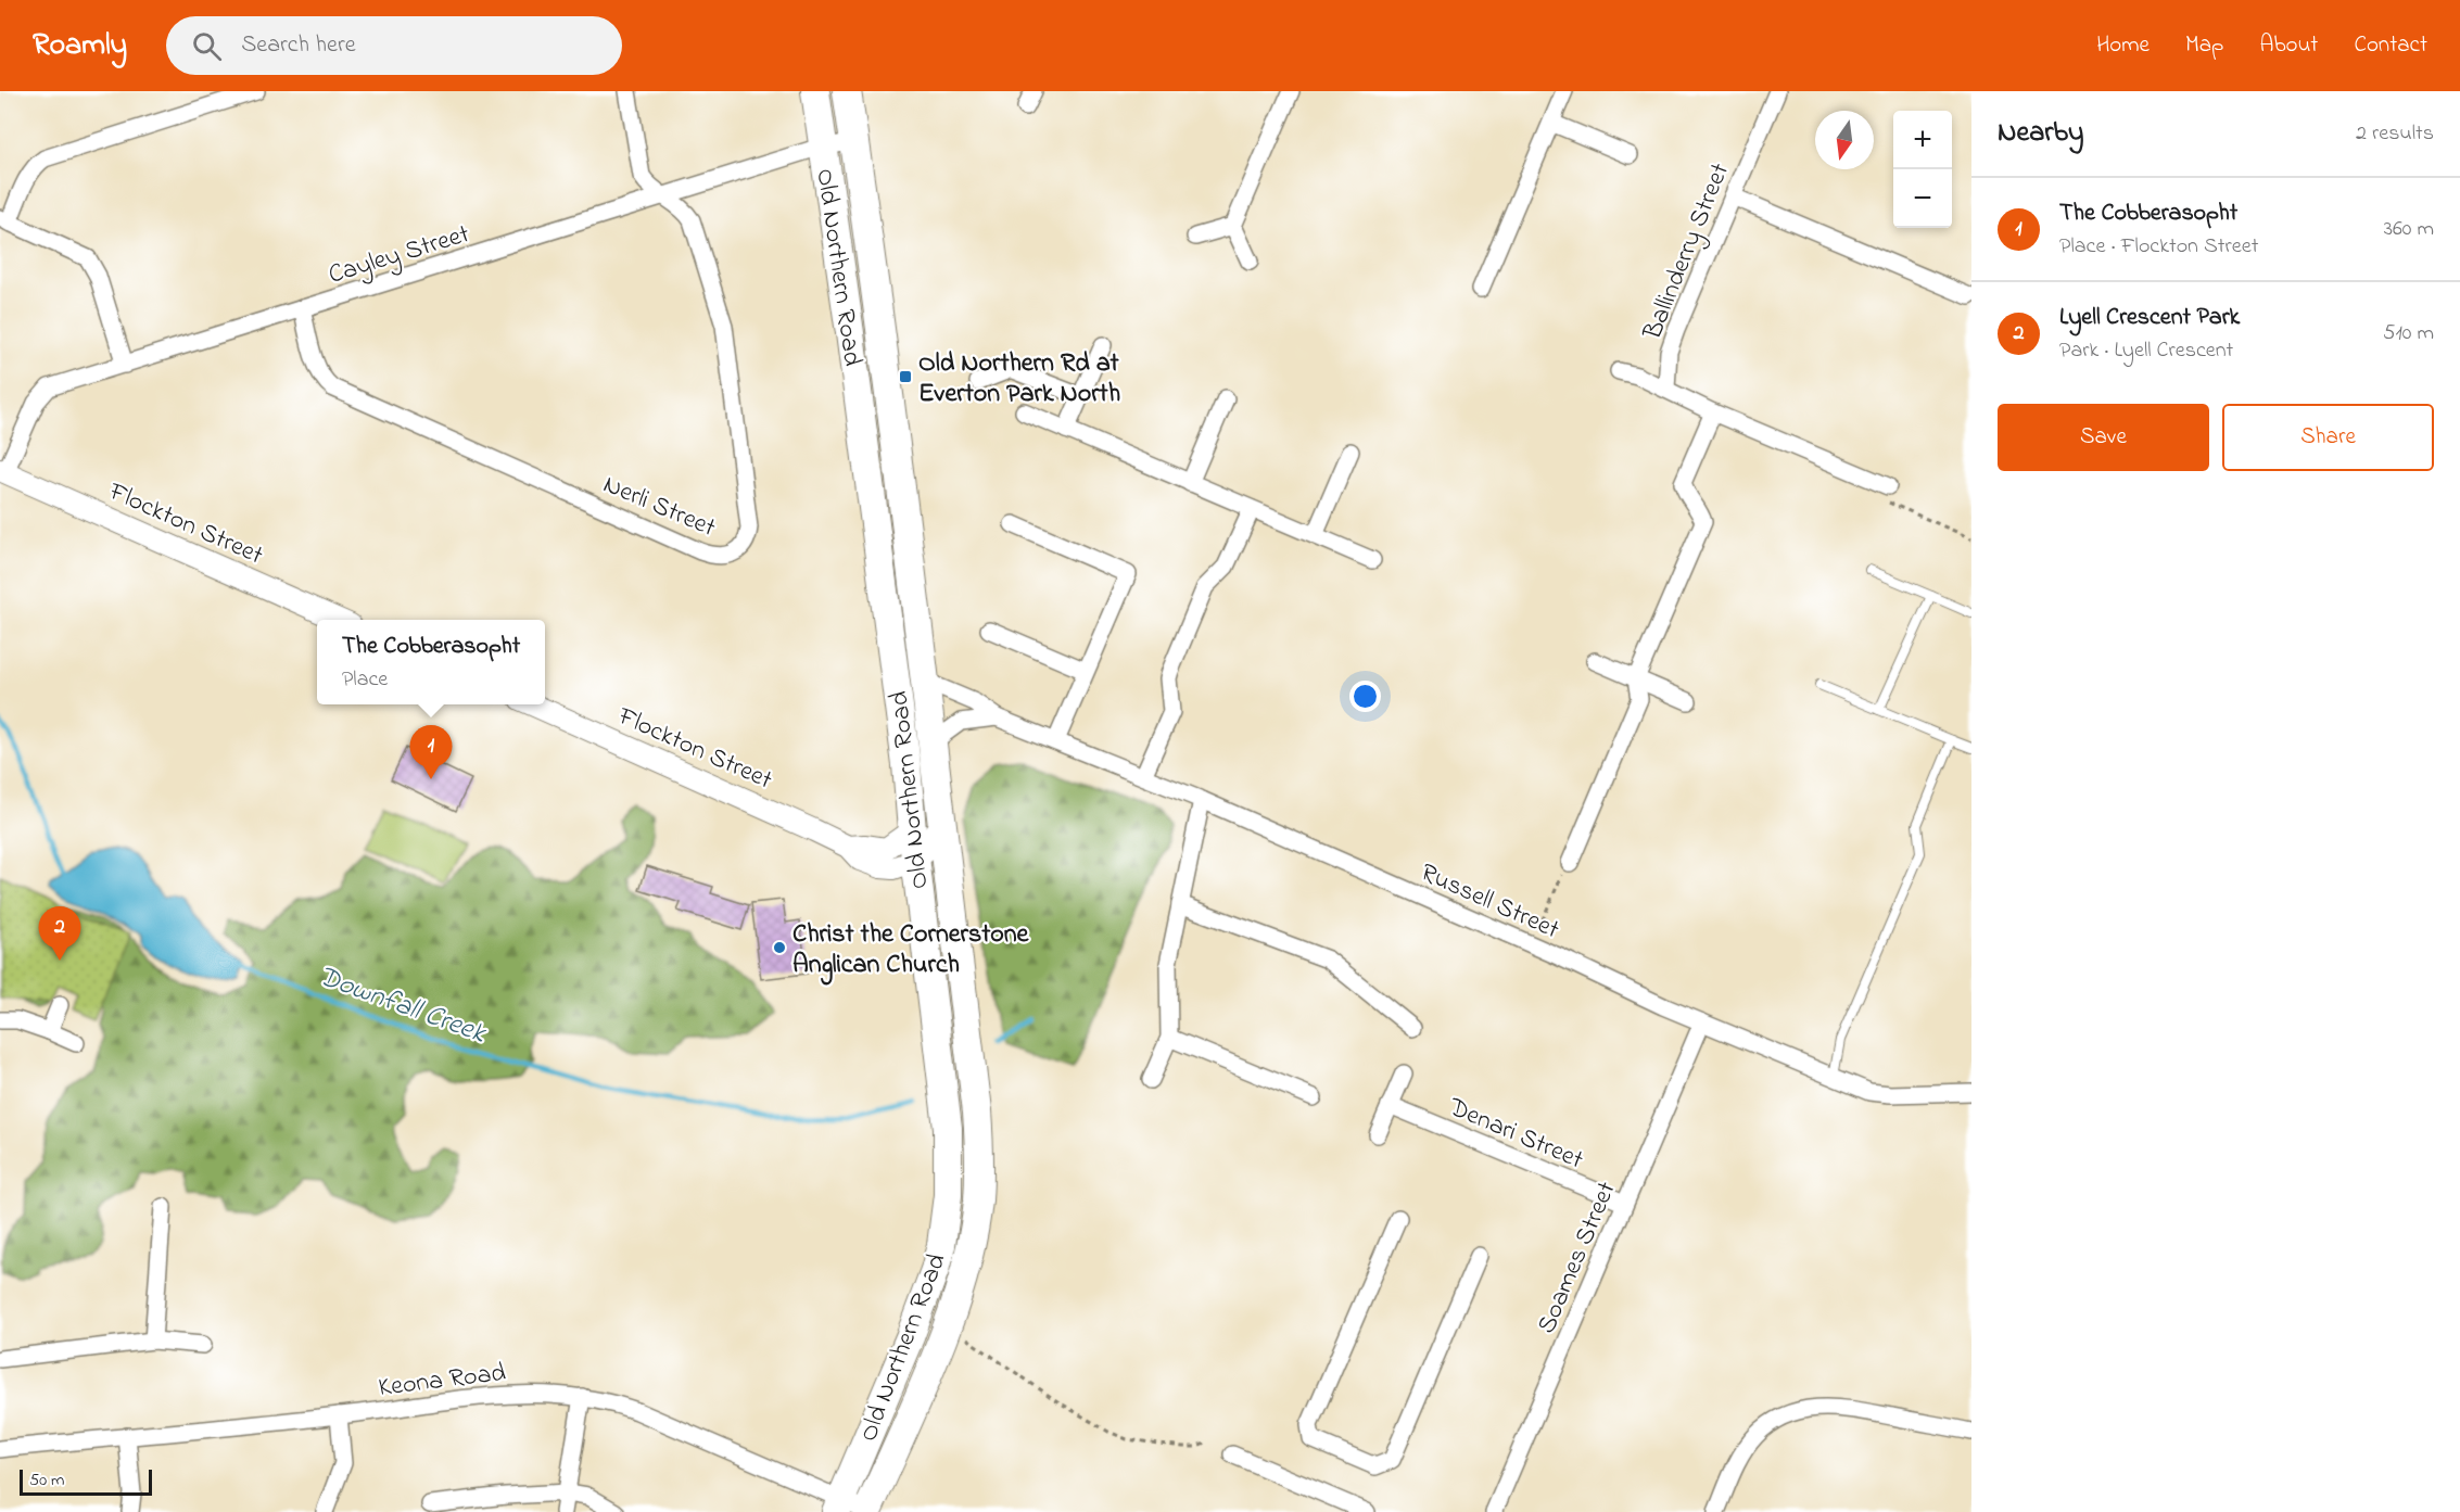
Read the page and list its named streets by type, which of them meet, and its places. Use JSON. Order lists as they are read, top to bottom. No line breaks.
{"streets":{"highway":["Old Northern Road"],"street":["Ballinderry Street","Cayley Street","Nerli Street","Flockton Street","Russell Street","Denari Street","Soames Street","Keona Road"]},"crossings":[["Cayley Street","Old Northern Road"],["Cayley Street","Nerli Street"],["Cayley Street","Flockton Street"],["Old Northern Road","Flockton Street"],["Old Northern Road","Russell Street"],["Old Northern Road","Keona Road"],["Russell Street","Soames Street"],["Denari Street","Soames Street"]],"water":["Downfall Creek"],"places":{"transit":["Old Northern Rd at Everton Park North"],"other":["Christ the Cornerstone Anglican Church"]},"scale_bar":"50 m","north":"bottom","page":{"header":"Roamly","search":"Search here","nav":["Home","Map","About","Contact"],"heading":["Nearby","2 results"],"map_buttons":["+","−"],"list":[{"mark":"1","name":"The Cobberasopht","note":"Place · Flockton Street","value":"360 m"},{"mark":"2","name":"Lyell Crescent Park","note":"Park · Lyell Crescent","value":"510 m"}],"buttons":["Save","Share"],"popup":["The Cobberasopht","Place"],"pins":["1","2"],"scale":"50 m"}}
